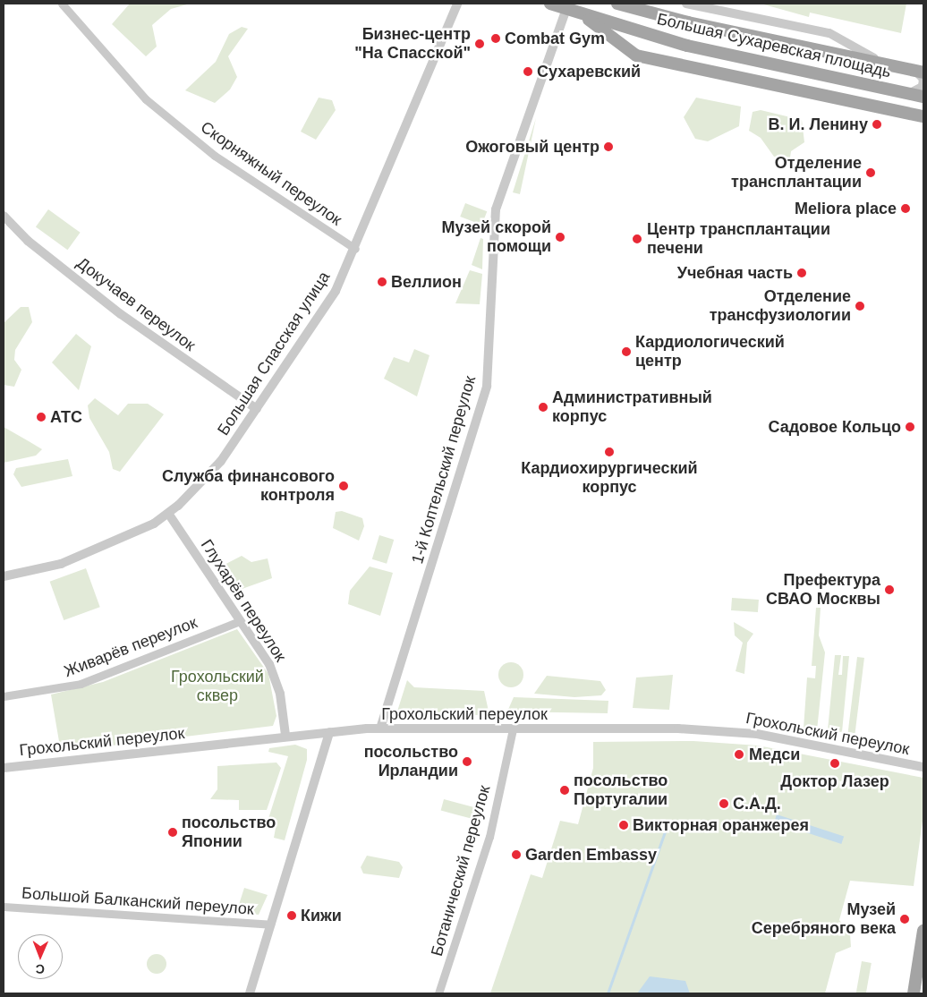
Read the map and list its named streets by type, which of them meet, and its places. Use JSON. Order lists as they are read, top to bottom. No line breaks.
{"streets":{"main road":["Большая Сухаревская площадь"],"street":["Скорняжный переулок","Докучаев переулок","Большая Спасская улица","1-й Коптельский переулок","Глухарёв переулок","Живарёв переулок","Грохольский переулок","Ботанический переулок","Большой Балканский переулок"]},"crossings":[["Большая Сухаревская площадь","1-й Коптельский переулок"],["Скорняжный переулок","Большая Спасская улица"],["Докучаев переулок","Большая Спасская улица"],["Большая Спасская улица","Глухарёв переулок"],["1-й Коптельский переулок","Грохольский переулок"],["Глухарёв переулок","Живарёв переулок"],["Глухарёв переулок","Грохольский переулок"],["Грохольский переулок","Ботанический переулок"]],"parks":["Грохольский сквер"],"places":["Combat Gym","Бизнес-центр \"На Спасской\"","Сухаревский","В. И. Ленину","Ожоговый центр","Отделение трансплантации","Meliora place","Музей скорой помощи","Центр трансплантации печени","Учебная часть","Веллион","Отделение трансфузиологии","Кардиологический центр","Административный корпус","АТС","Садовое Кольцо","Кардиохирургический корпус","Служба финансового контроля","Префектура СВАО Москвы","Медси","посольство Ирландии","Доктор Лазер","посольство Португалии","С.А.Д.","Викторная оранжерея","посольство Японии","Garden Embassy","Кижи","Музей Серебряного века"],"north":"bottom"}
